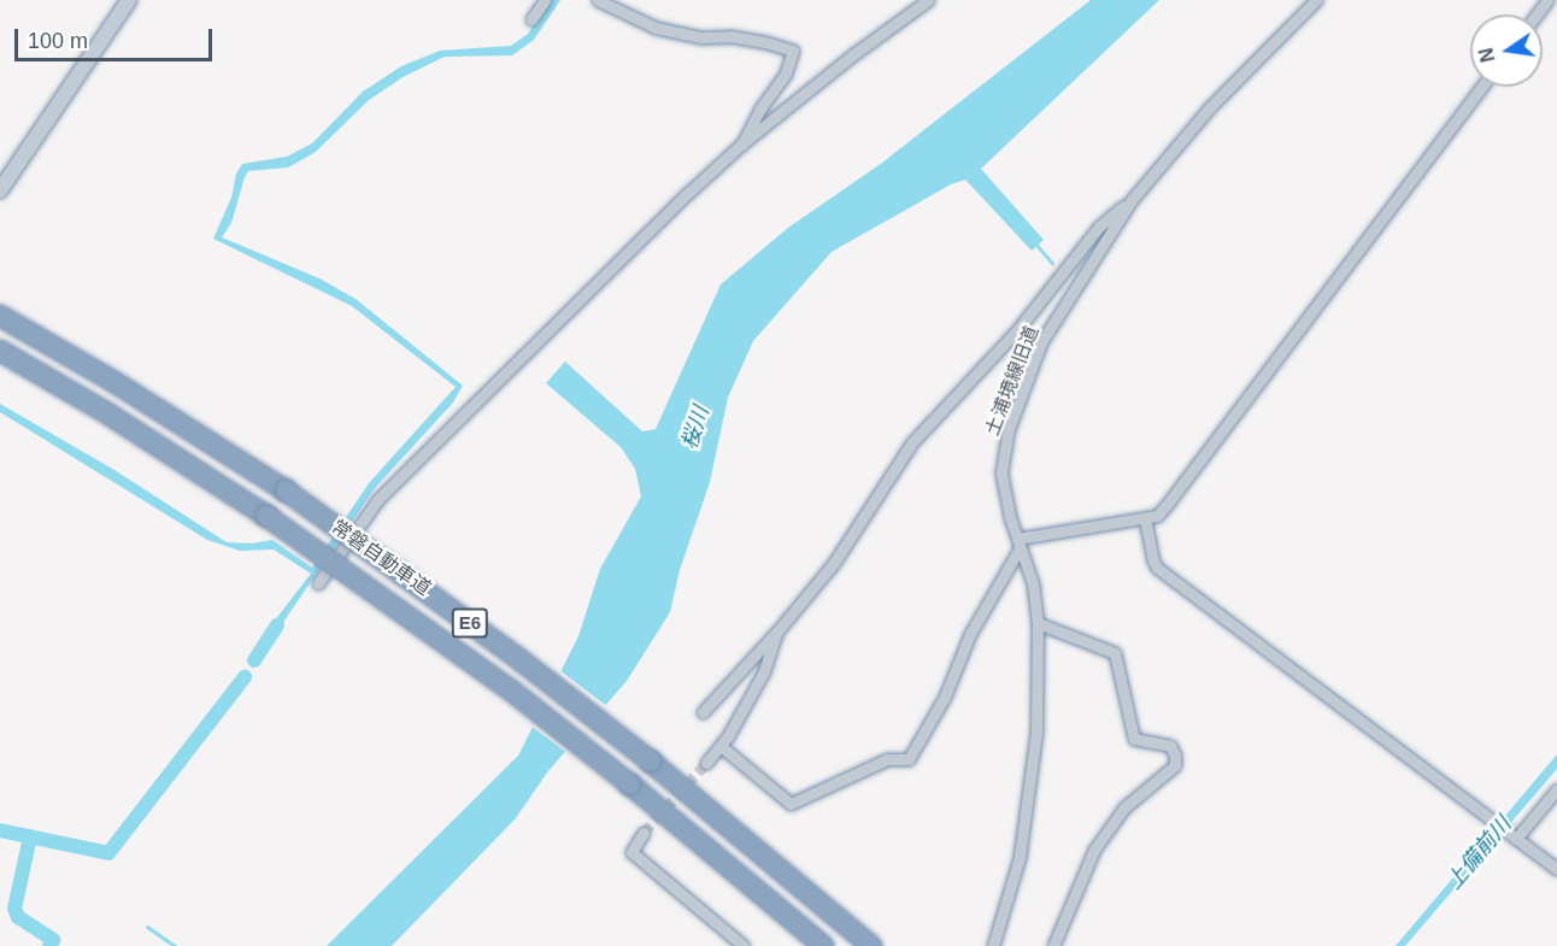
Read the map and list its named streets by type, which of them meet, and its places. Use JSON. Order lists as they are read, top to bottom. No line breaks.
{"streets":{"highway":["常磐自動車道","E6"],"street":["土浦境線旧道"]},"water":["桜川","上備前川"],"scale_bar":"100 m","north":"left"}
